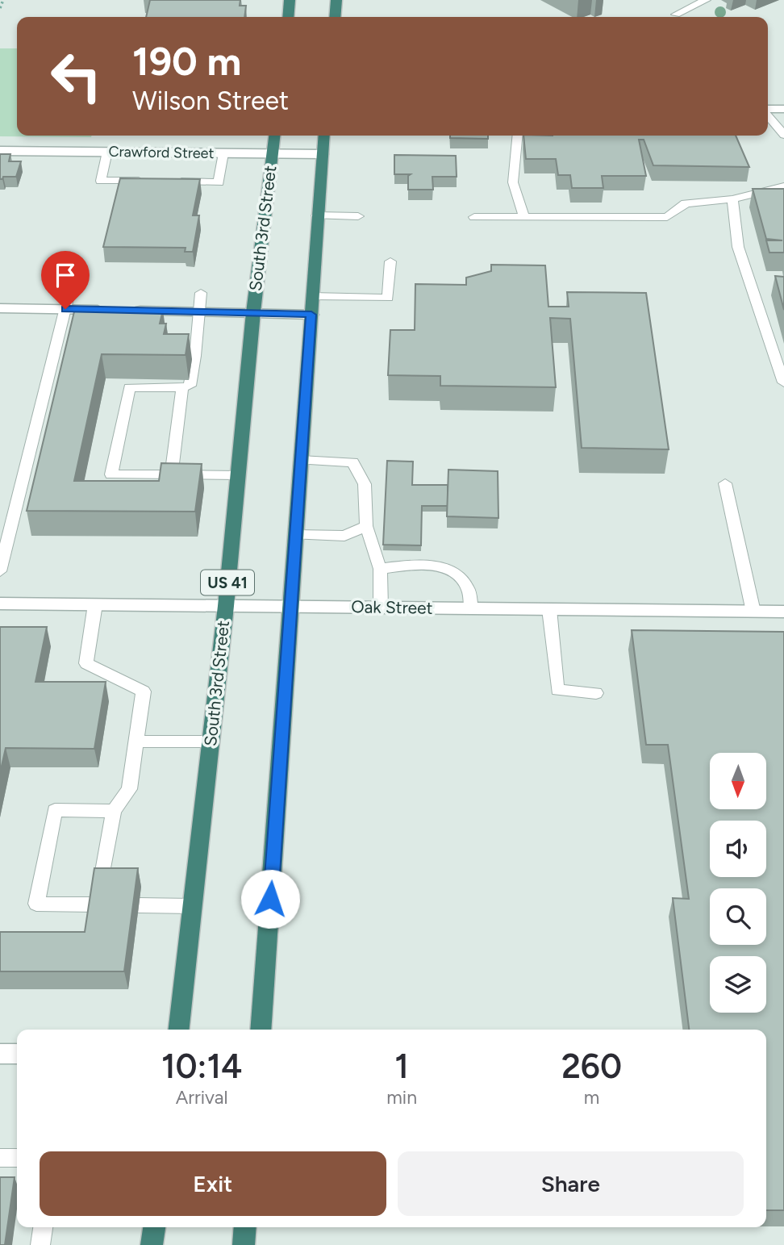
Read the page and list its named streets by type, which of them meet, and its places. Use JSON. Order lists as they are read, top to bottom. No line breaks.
{"streets":{"highway":["South 3rd Street","US 41"],"street":["Crawford Street","Oak Street"]},"crossings":[["Crawford Street","South 3rd Street"],["South 3rd Street","Oak Street"]],"north":"bottom","page":{"turn":["190 m","Wilson Street"],"eta":["10:14","Arrival","1","min","260","m"],"buttons":["Exit","Share"]}}
